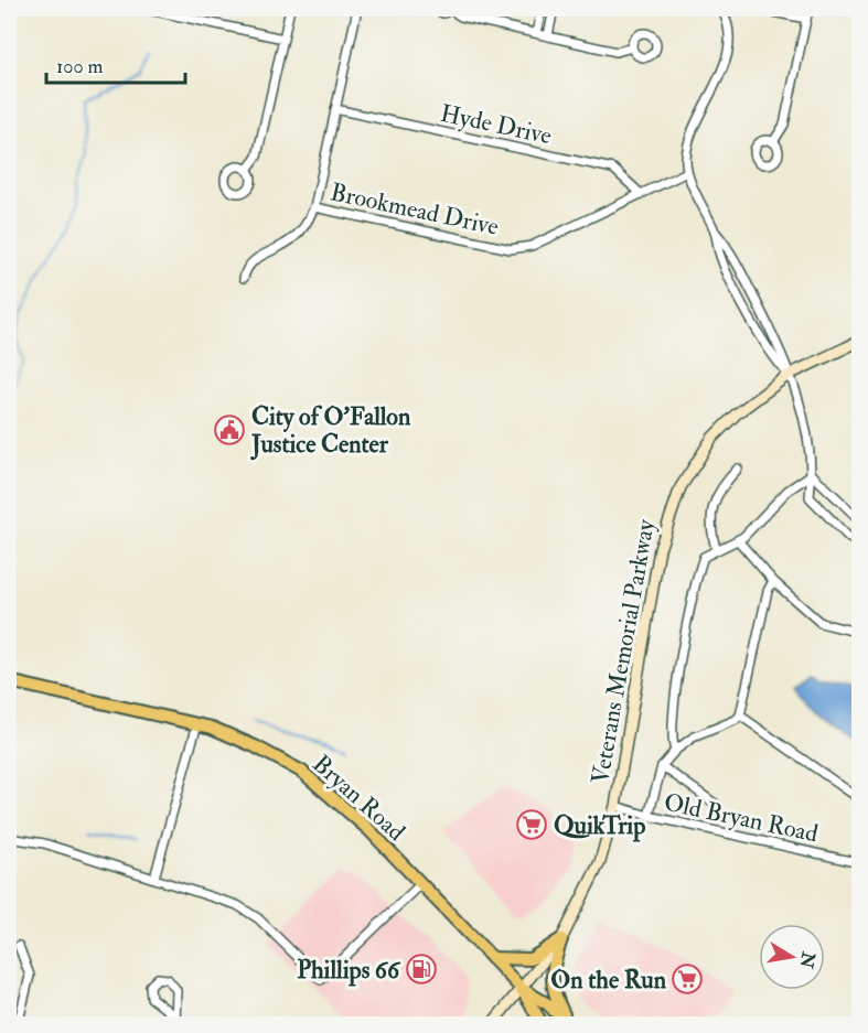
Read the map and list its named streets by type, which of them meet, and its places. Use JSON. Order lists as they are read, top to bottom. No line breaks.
{"streets":{"main road":["Bryan Road"],"street":["Hyde Drive","Brookmead Drive","Veterans Memorial Parkway","Old Bryan Road"]},"crossings":[["Hyde Drive","Brookmead Drive"],["Veterans Memorial Parkway","Bryan Road"],["Veterans Memorial Parkway","Old Bryan Road"]],"places":{"public building":["City of O'Fallon Justice Center"],"supermarket":["QuikTrip","On the Run"],"fuel station":["Phillips 66"]},"scale_bar":"100 m","north":"right"}
